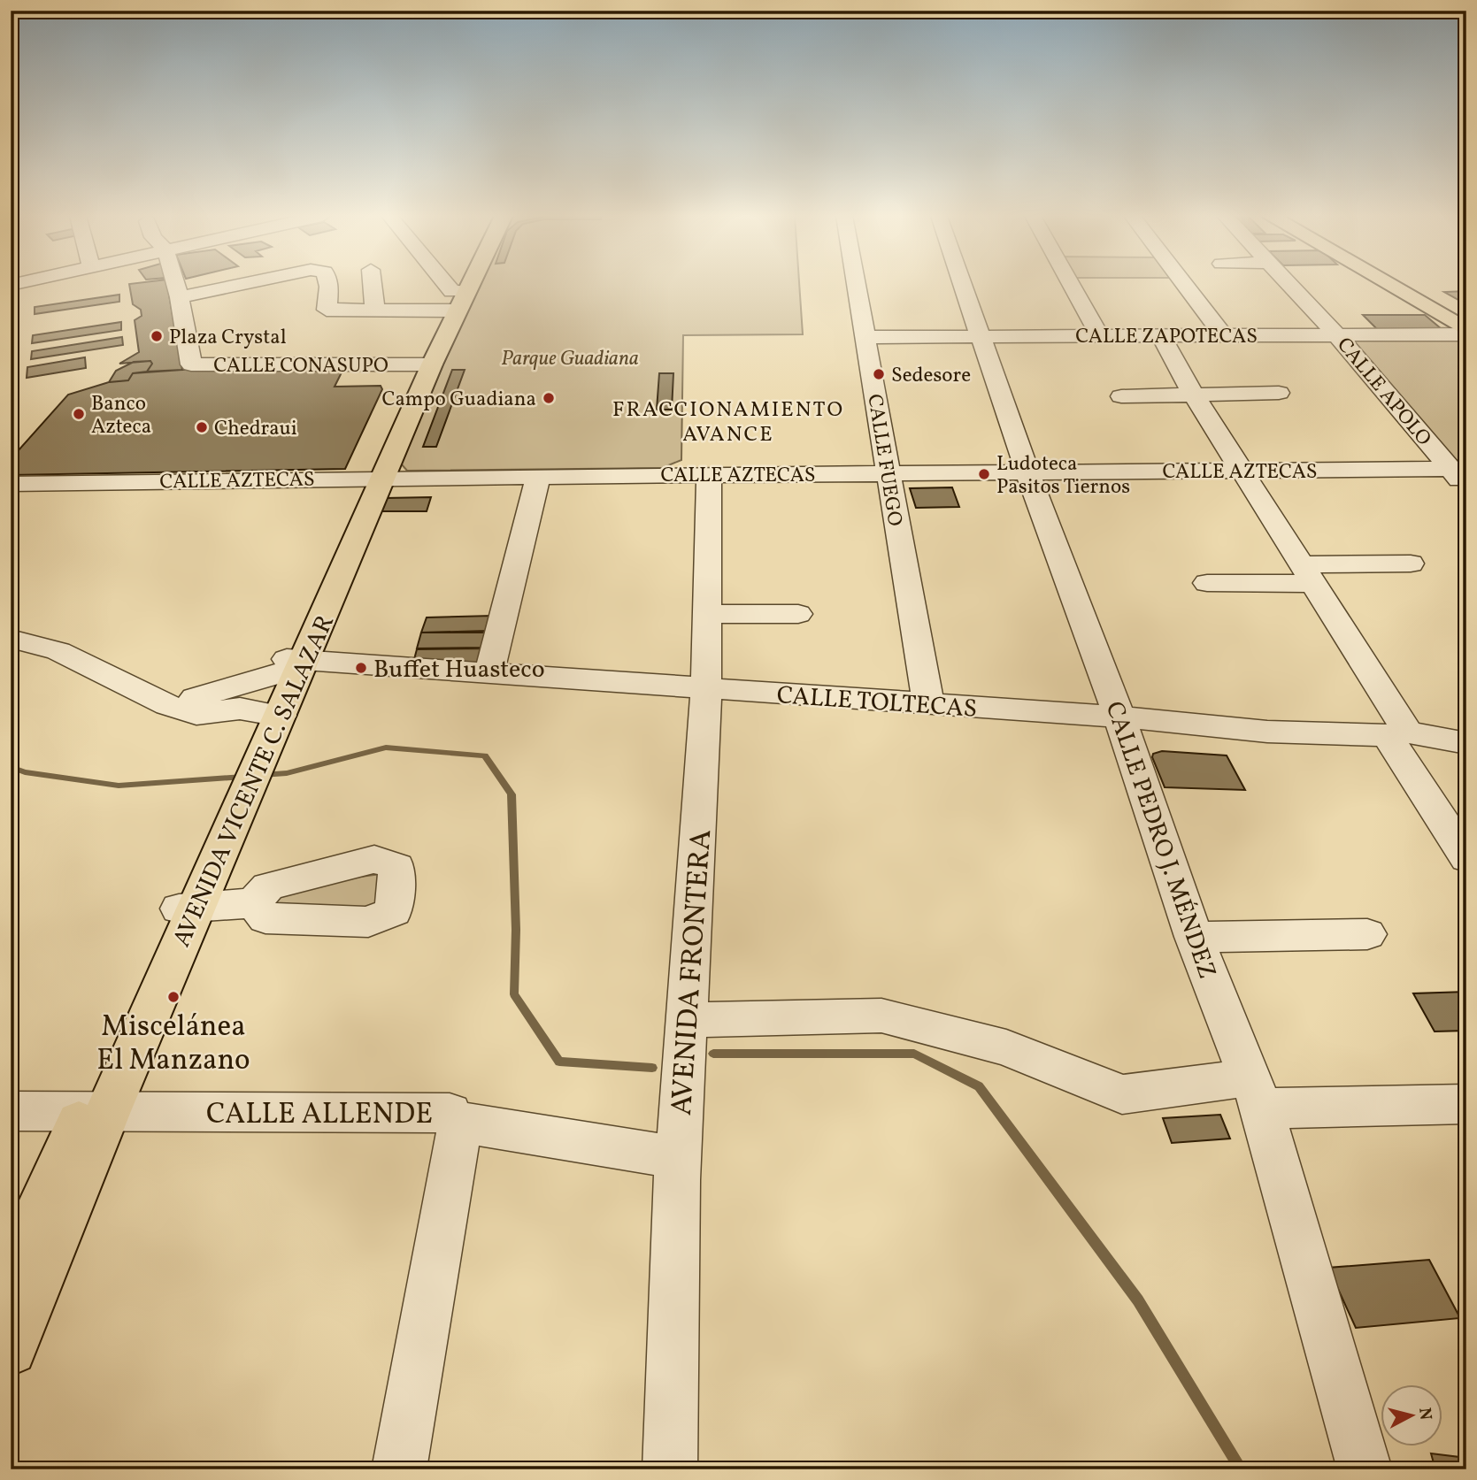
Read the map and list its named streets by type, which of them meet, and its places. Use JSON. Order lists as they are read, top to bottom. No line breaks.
{"streets":{"main road":["AVENIDA VICENTE C. SALAZAR"],"street":["CALLE ZAPOTECAS","CALLE CONASUPO","CALLE APOLO","CALLE FUEGO","CALLE AZTECAS","CALLE TOLTECAS","CALLE PEDRO J. MÉNDEZ","AVENIDA FRONTERA","CALLE ALLENDE"]},"crossings":[["CALLE ZAPOTECAS","CALLE APOLO"],["CALLE ZAPOTECAS","CALLE FUEGO"],["CALLE ZAPOTECAS","CALLE PEDRO J. MÉNDEZ"],["CALLE CONASUPO","AVENIDA VICENTE C. SALAZAR"],["CALLE APOLO","CALLE AZTECAS"],["CALLE FUEGO","CALLE AZTECAS"],["CALLE FUEGO","CALLE TOLTECAS"],["CALLE AZTECAS","AVENIDA VICENTE C. SALAZAR"],["CALLE AZTECAS","CALLE PEDRO J. MÉNDEZ"],["CALLE AZTECAS","AVENIDA FRONTERA"],["CALLE TOLTECAS","AVENIDA VICENTE C. SALAZAR"],["CALLE TOLTECAS","CALLE PEDRO J. MÉNDEZ"],["CALLE TOLTECAS","AVENIDA FRONTERA"],["AVENIDA VICENTE C. SALAZAR","CALLE ALLENDE"]],"districts":["FRACCIONAMIENTO AVANCE"],"parks":["Parque Guadiana"],"places":["Plaza Crystal","Sedesore","Campo Guadiana","Banco Azteca","Chedraui","Ludoteca Pasitos Tiernos","Buffet Huasteco","Miscelánea El Manzano"],"north":"right"}
